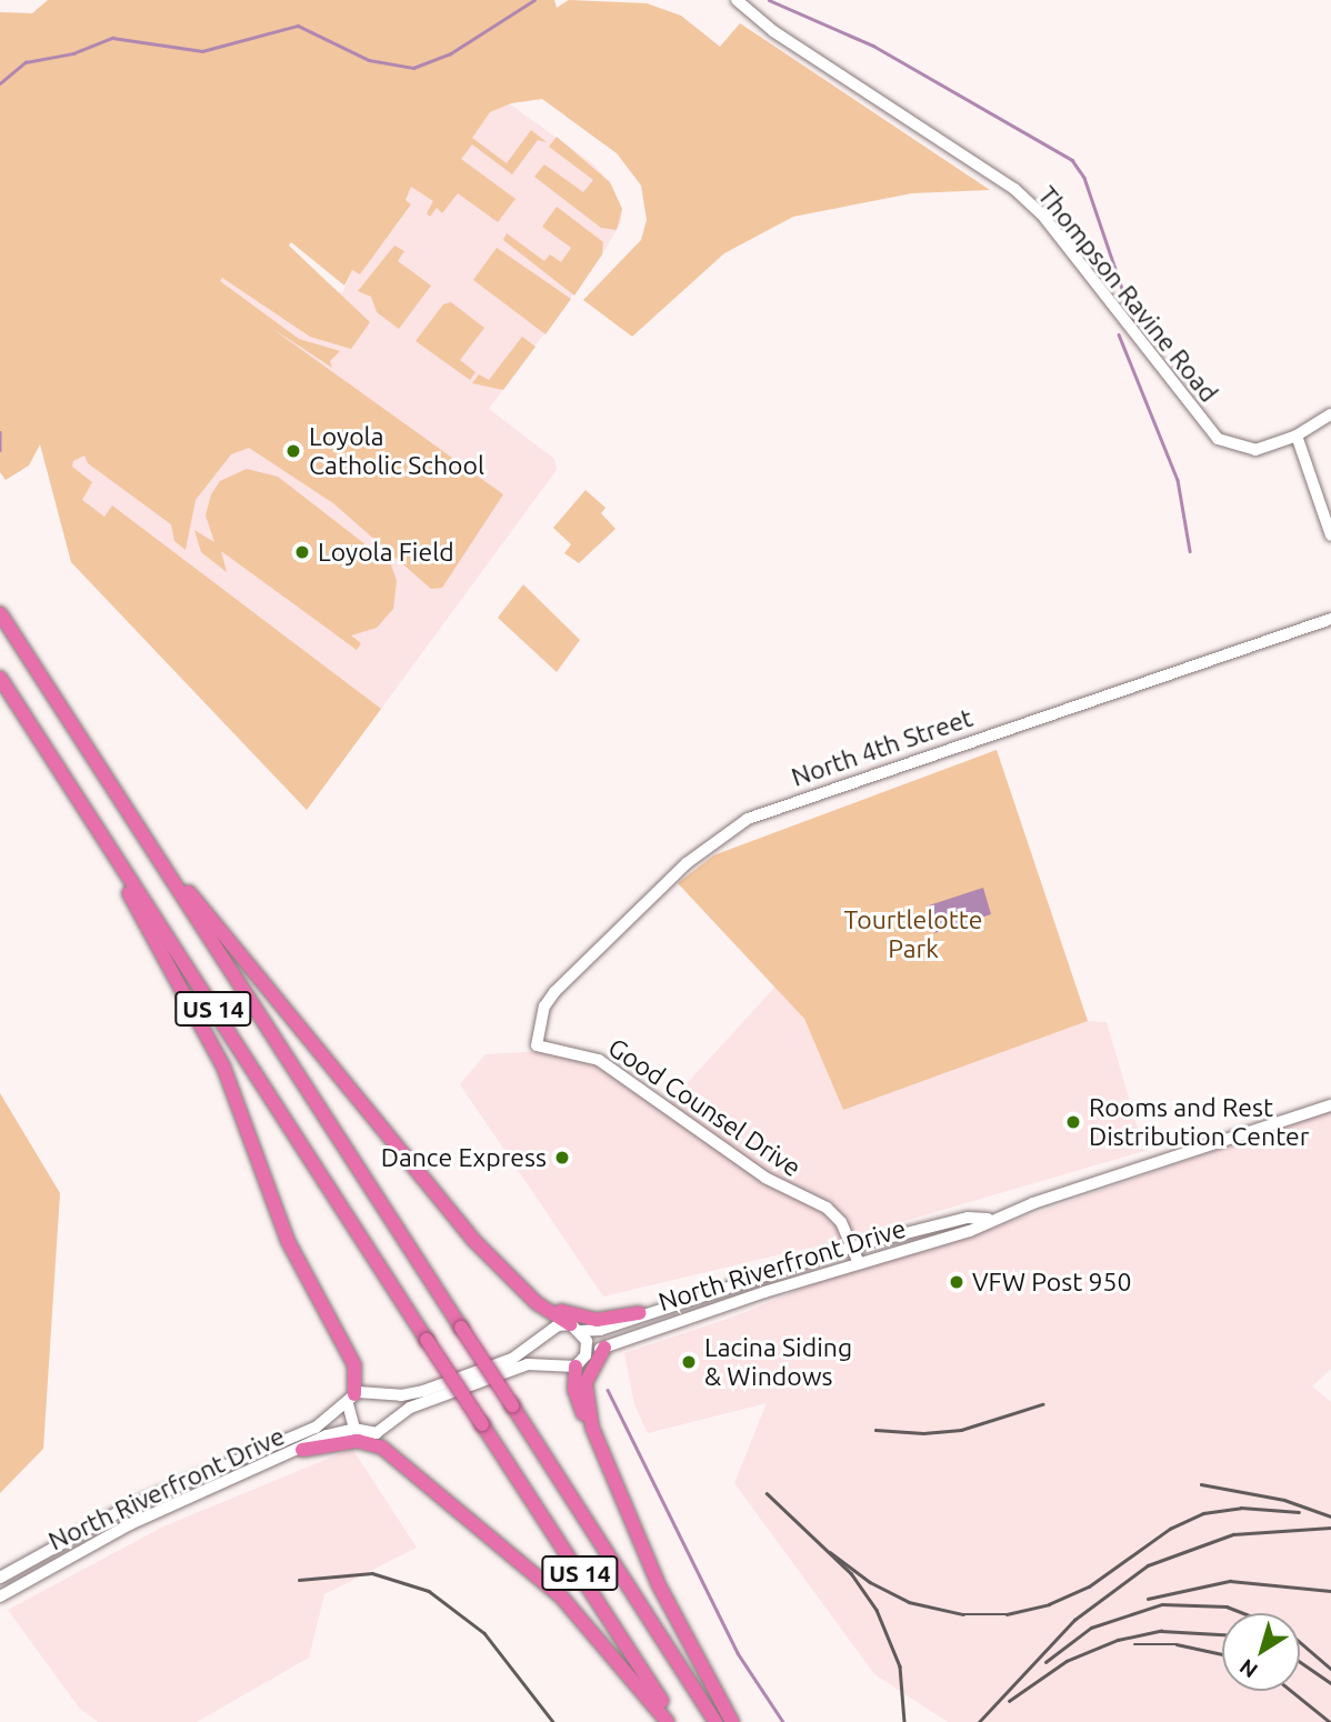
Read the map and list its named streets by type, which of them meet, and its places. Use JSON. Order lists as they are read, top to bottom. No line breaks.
{"streets":{"highway":["US 14"],"main road":["Thompson Ravine Road","North 4th Street","Good Counsel Drive","North Riverfront Drive"]},"crossings":[["North 4th Street","Good Counsel Drive"],["Good Counsel Drive","North Riverfront Drive"]],"parks":["Tourtlelotte Park"],"places":["Loyola Catholic School","Loyola Field","Rooms and Rest Distribution Center","Dance Express","VFW Post 950","Lacina Siding & Windows"],"north":"bottom left"}
